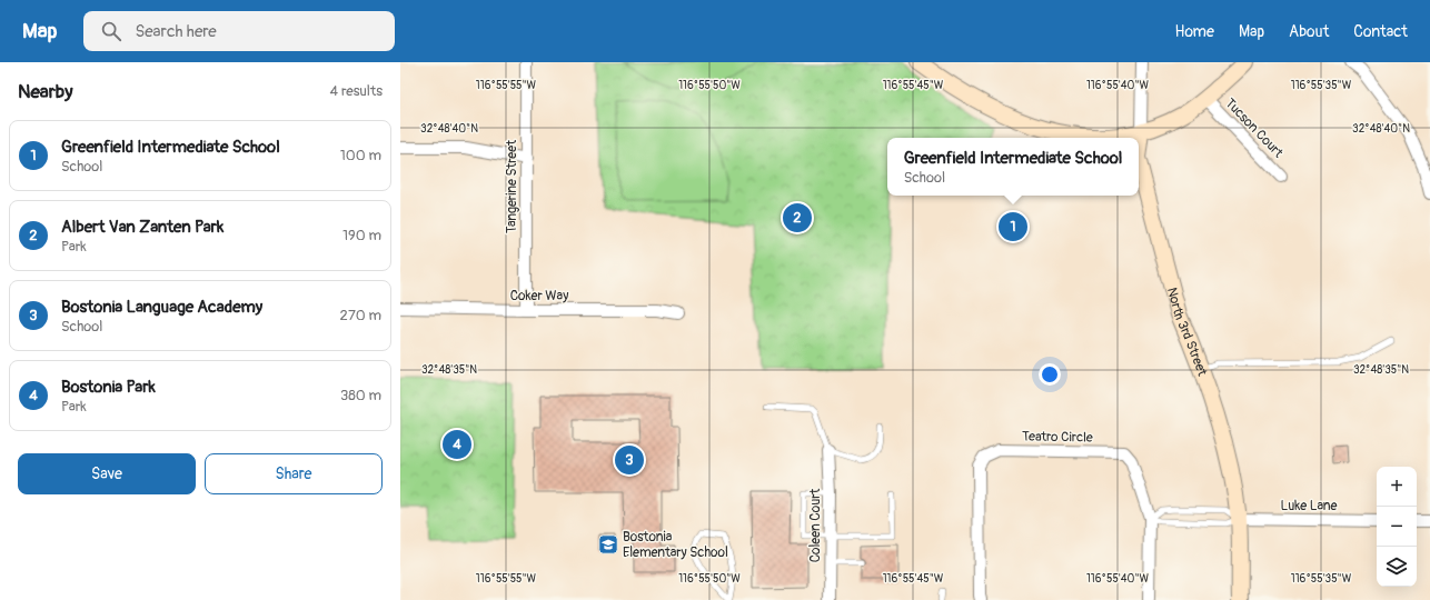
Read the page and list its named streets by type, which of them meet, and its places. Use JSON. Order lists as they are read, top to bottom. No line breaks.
{"streets":{"street":["Tucson Court","Tangerine Street","Coker Way","North 3rd Street","Teatro Circle","Luke Lane","Coleen Court"]},"crossings":[["Tangerine Street","Coker Way"],["North 3rd Street","Luke Lane"]],"places":{"school or university":["Bostonia Elementary School"]},"page":{"header":"Map","search":"Search here","nav":["Home","Map","About","Contact"],"heading":["Nearby","4 results"],"list":[{"mark":"1","name":"Greenfield Intermediate School","note":"School","value":"100 m"},{"mark":"2","name":"Albert Van Zanten Park","note":"Park","value":"190 m"},{"mark":"3","name":"Bostonia Language Academy","note":"School","value":"270 m"},{"mark":"4","name":"Bostonia Park","note":"Park","value":"380 m"}],"popup":["Greenfield Intermediate School","School"],"pins":["2","1","4","3"],"buttons":["Save","Share"],"map_buttons":["+","−"]},"coordinates":["116°55'55\"W","116°55'50\"W","116°55'45\"W","116°55'40\"W","116°55'35\"W","32°48'40\"N","32°48'35\"N"]}
